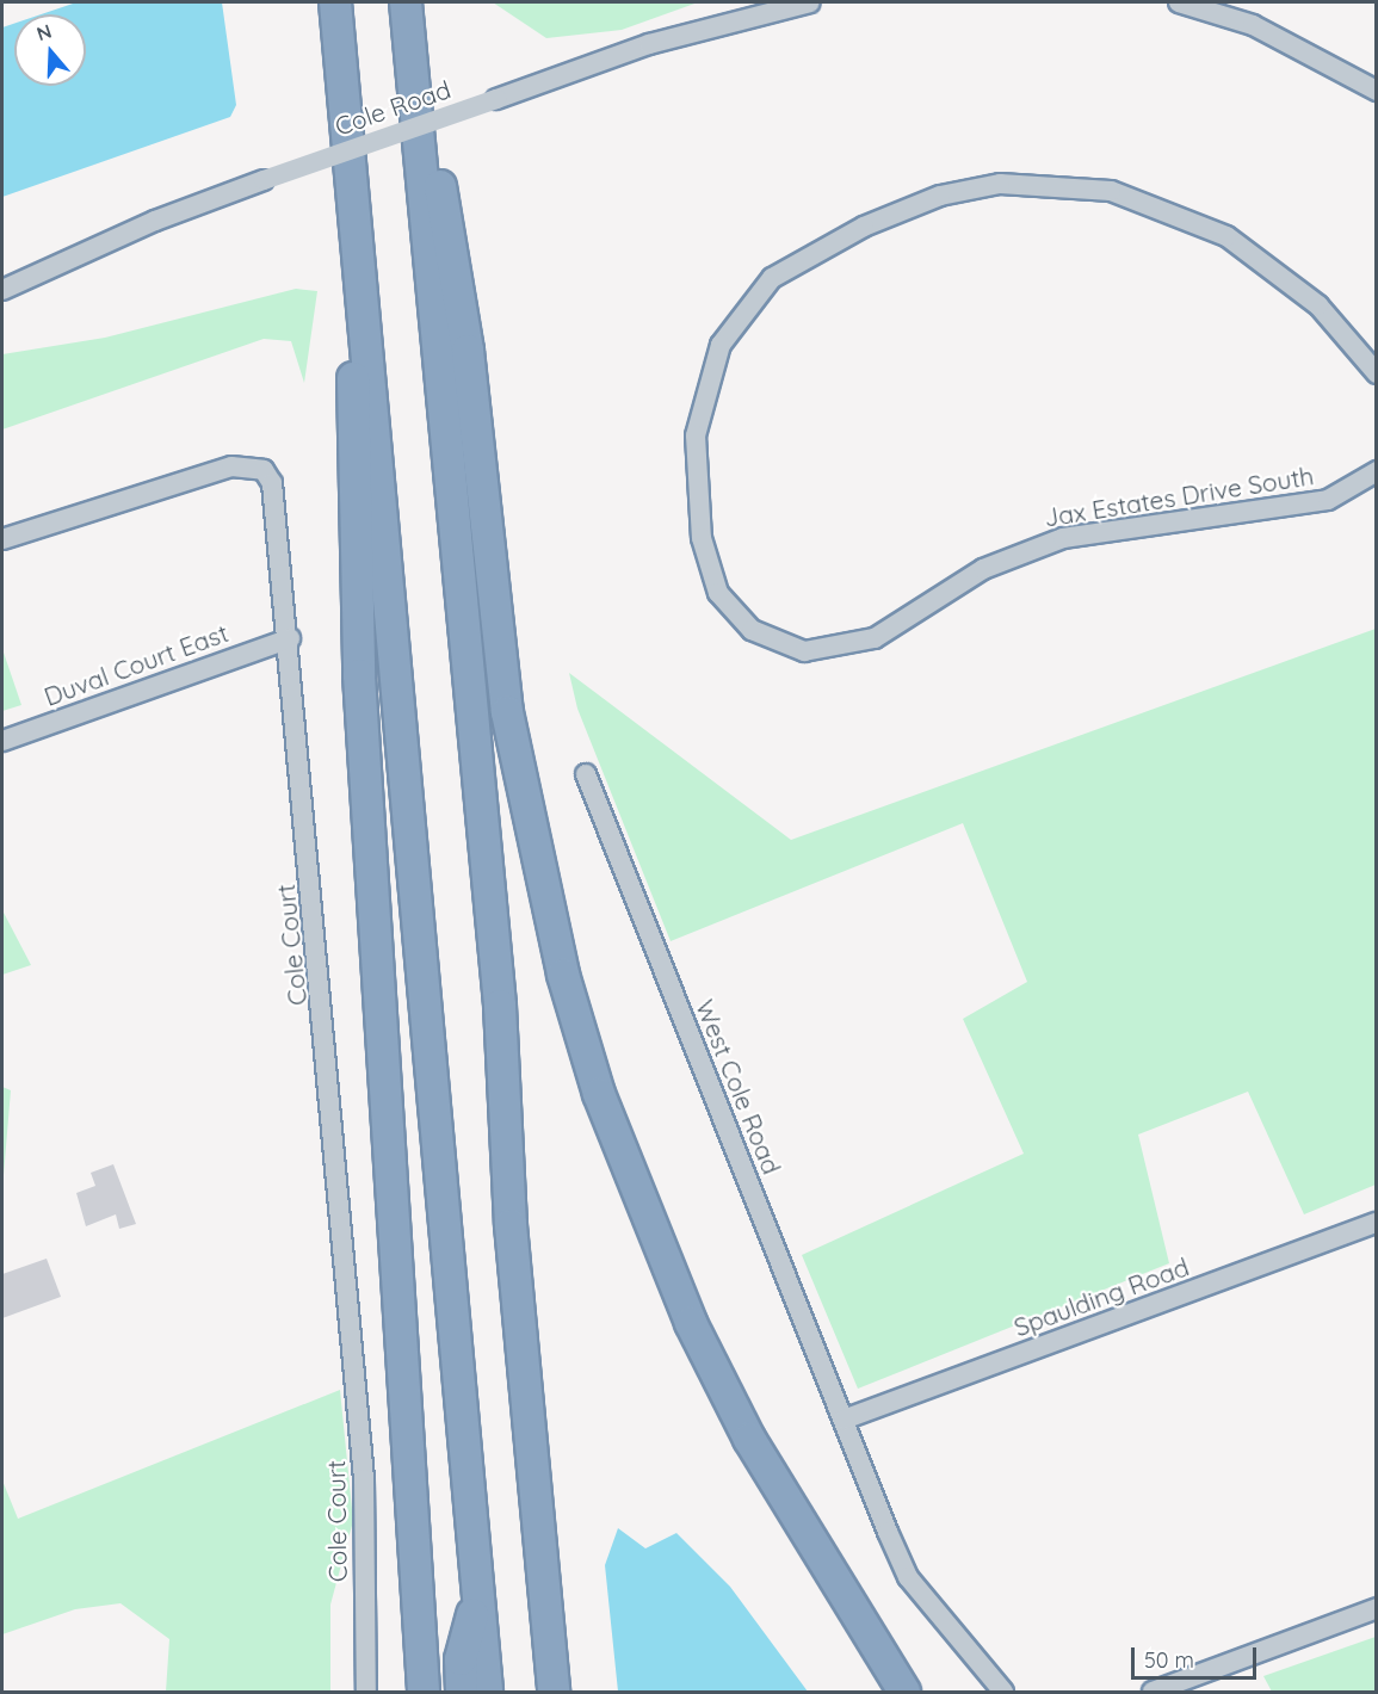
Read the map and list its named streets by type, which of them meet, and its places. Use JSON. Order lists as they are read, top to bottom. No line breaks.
{"streets":{"street":["Cole Road","Jax Estates Drive South","Duval Court East","Cole Court","West Cole Road","Spaulding Road"]},"crossings":[["Duval Court East","Cole Court"],["West Cole Road","Spaulding Road"]],"scale_bar":"50 m","north":"top"}
